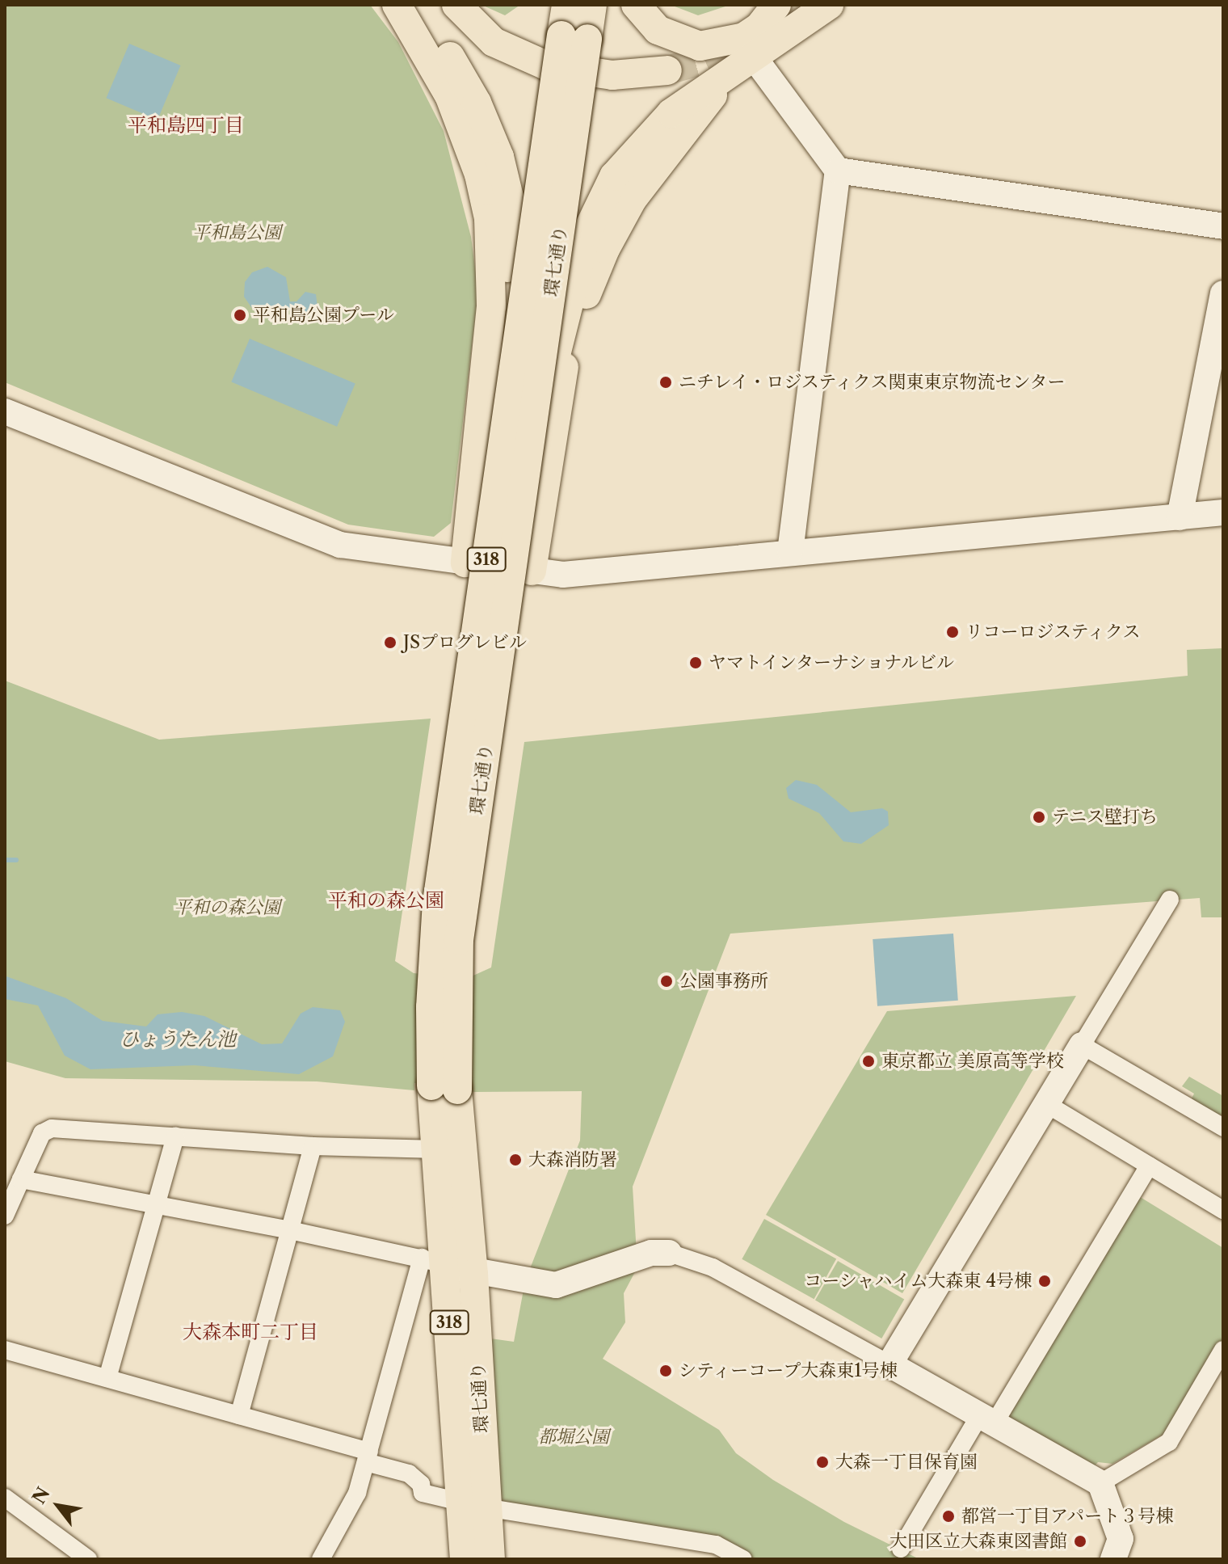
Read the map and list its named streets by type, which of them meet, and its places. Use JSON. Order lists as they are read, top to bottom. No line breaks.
{"streets":{"main road":["環七通り","318"]},"districts":["平和島四丁目","平和の森公園","大森本町二丁目"],"water":["ひょうたん池"],"parks":["平和島公園","平和の森公園","都堀公園"],"places":["平和島公園プール","ニチレイ・ロジスティクス関東東京物流センター","リコーロジスティクス","JSプログレビル","ヤマトインターナショナルビル","テニス壁打ち","公園事務所","東京都立 美原高等学校","大森消防署","コーシャハイム大森東 4号棟","シティーコープ大森東1号棟","大森一丁目保育園","都営一丁目アパート３号棟","大田区立大森東図書館"],"north":"top left"}
